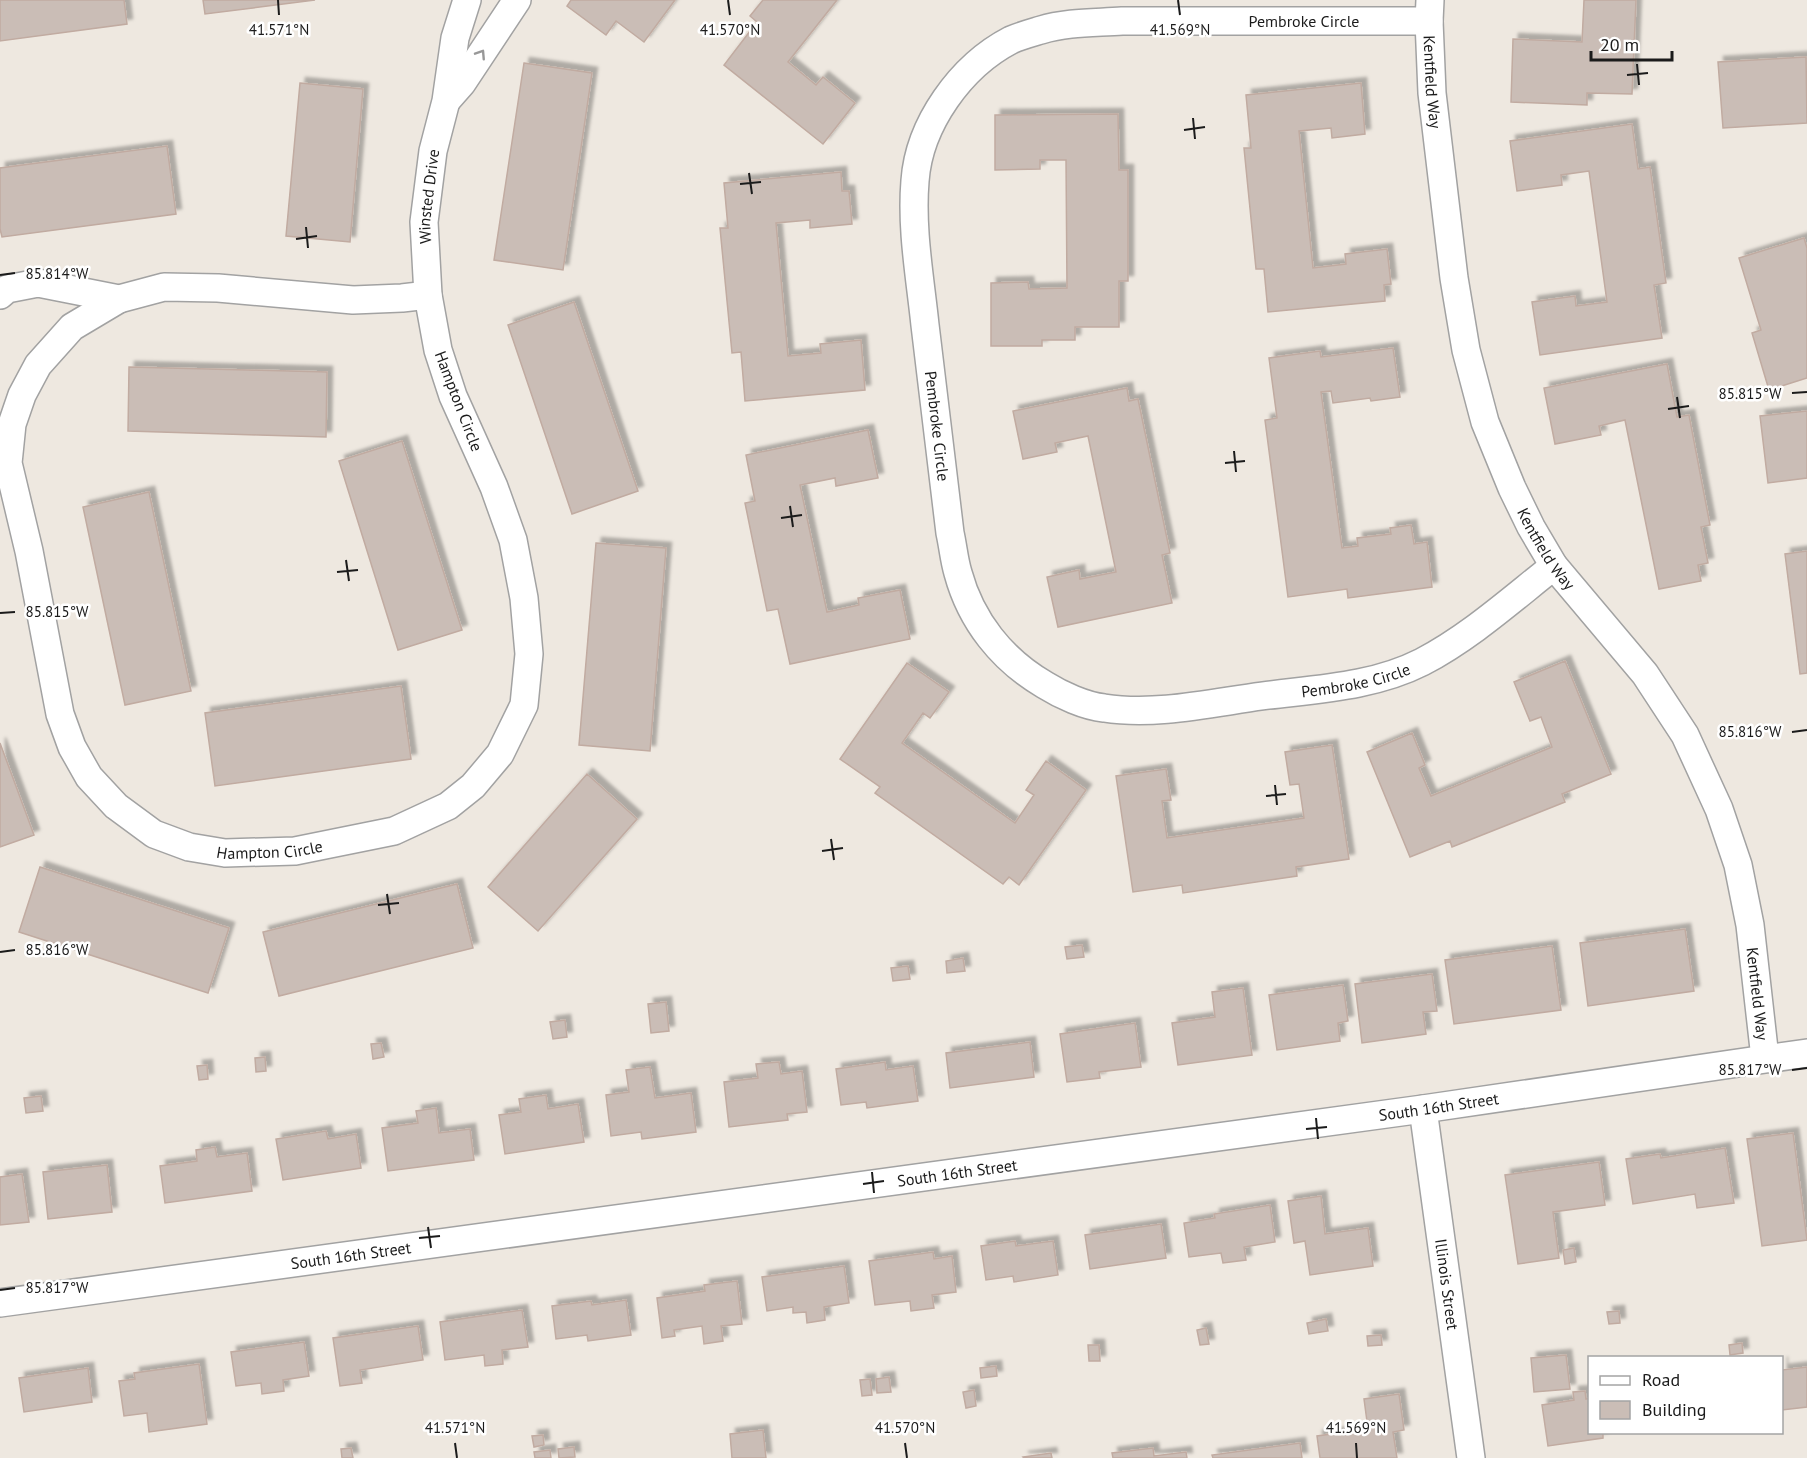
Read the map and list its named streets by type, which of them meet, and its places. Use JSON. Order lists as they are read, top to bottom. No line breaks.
{"streets":{"street":["Pembroke Circle","Kentfield Way","Winsted Drive","Hampton Circle","South 16th Street","Illinois Street"]},"crossings":[["Pembroke Circle","Kentfield Way"],["Kentfield Way","South 16th Street"],["Winsted Drive","Hampton Circle"],["South 16th Street","Illinois Street"]],"legend":["Road","Building"],"scale_bar":"20 m","coordinates":["41.571°N","41.570°N","41.569°N","85.814°W","85.815°W","85.816°W","85.817°W"]}
